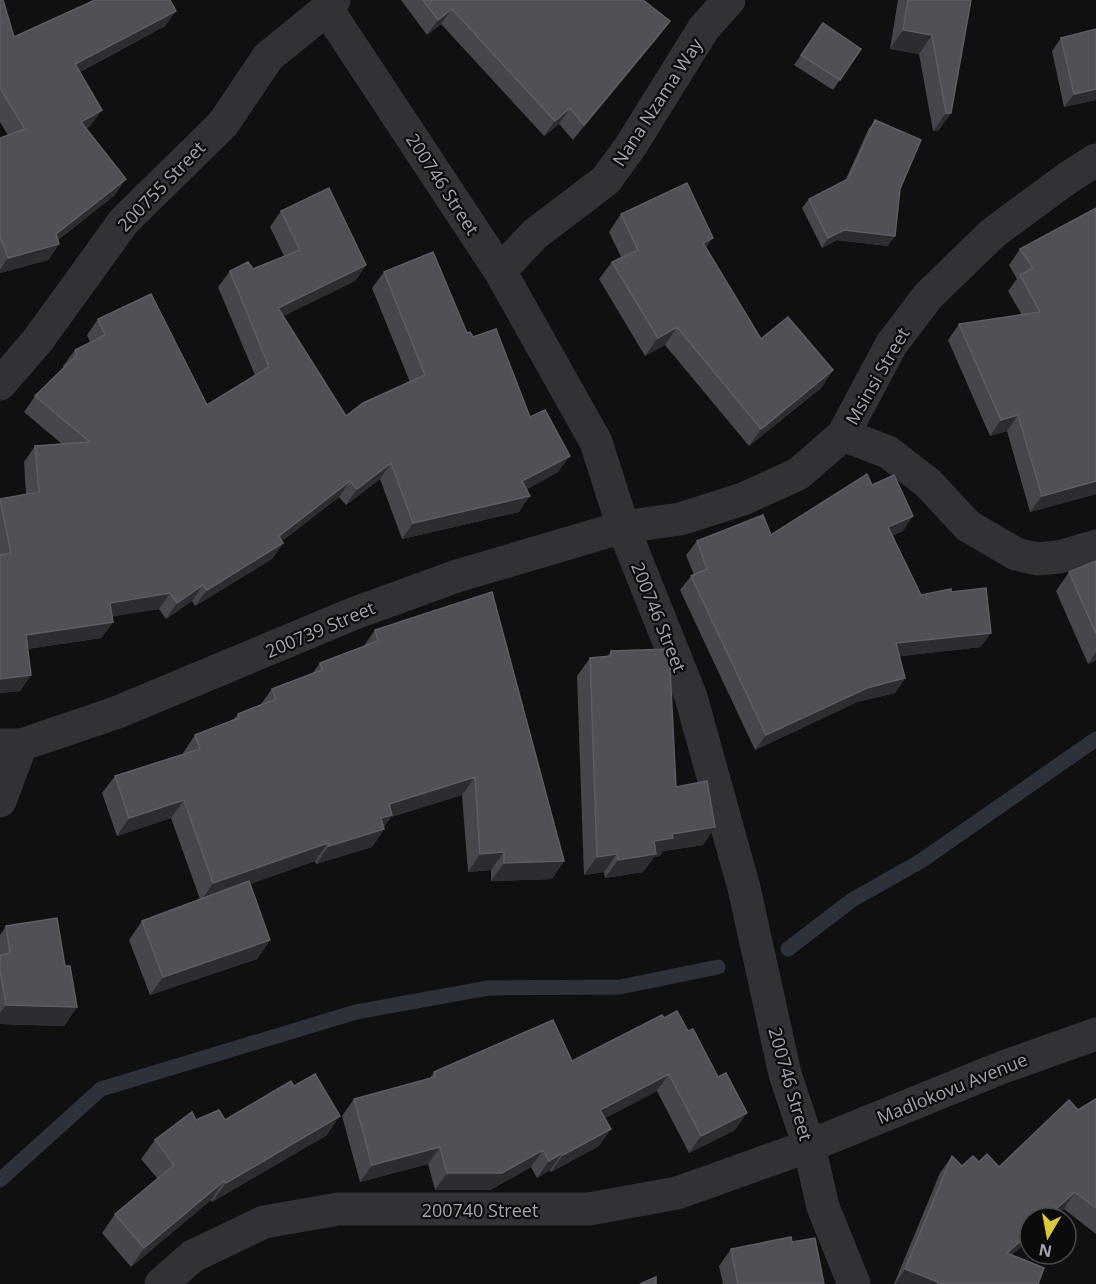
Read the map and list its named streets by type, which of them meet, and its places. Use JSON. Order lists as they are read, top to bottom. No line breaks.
{"streets":{"street":["Nana Nzama Way","200746 Street","200755 Street","Msinsi Street","200739 Street","Madlokovu Avenue","200740 Street"]},"crossings":[["Nana Nzama Way","200746 Street"],["200746 Street","200755 Street"],["200746 Street","Msinsi Street"],["200746 Street","200739 Street"],["200746 Street","Madlokovu Avenue"],["200746 Street","200740 Street"],["Msinsi Street","200739 Street"],["Madlokovu Avenue","200740 Street"]],"north":"bottom"}
